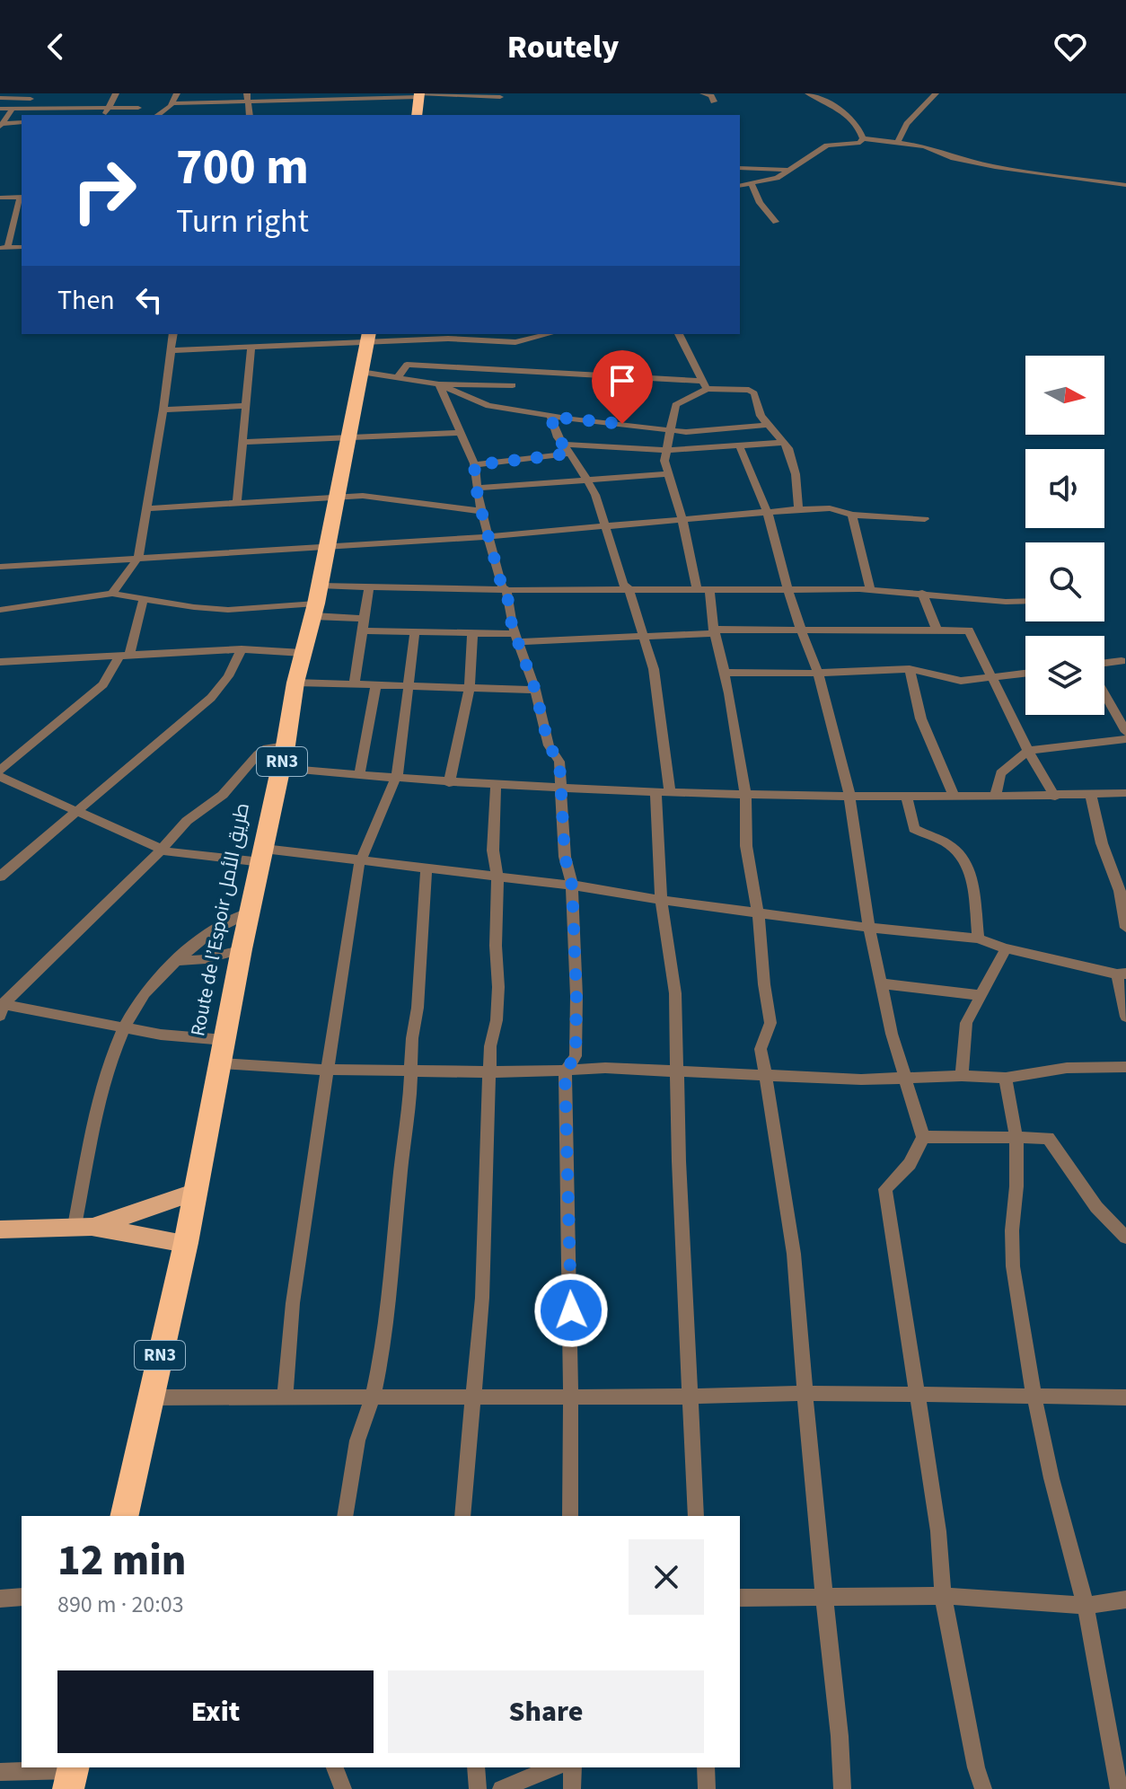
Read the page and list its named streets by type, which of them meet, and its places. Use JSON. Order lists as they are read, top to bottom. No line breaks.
{"streets":{"highway":["RN3","Route de l’Espoir طريق الأمل"]},"north":"right","page":{"header":"Routely","turn":["700 m","Turn right"],"then":"Then","heading":["12 min","890 m · 20:03"],"buttons":["Exit","Share"]}}
